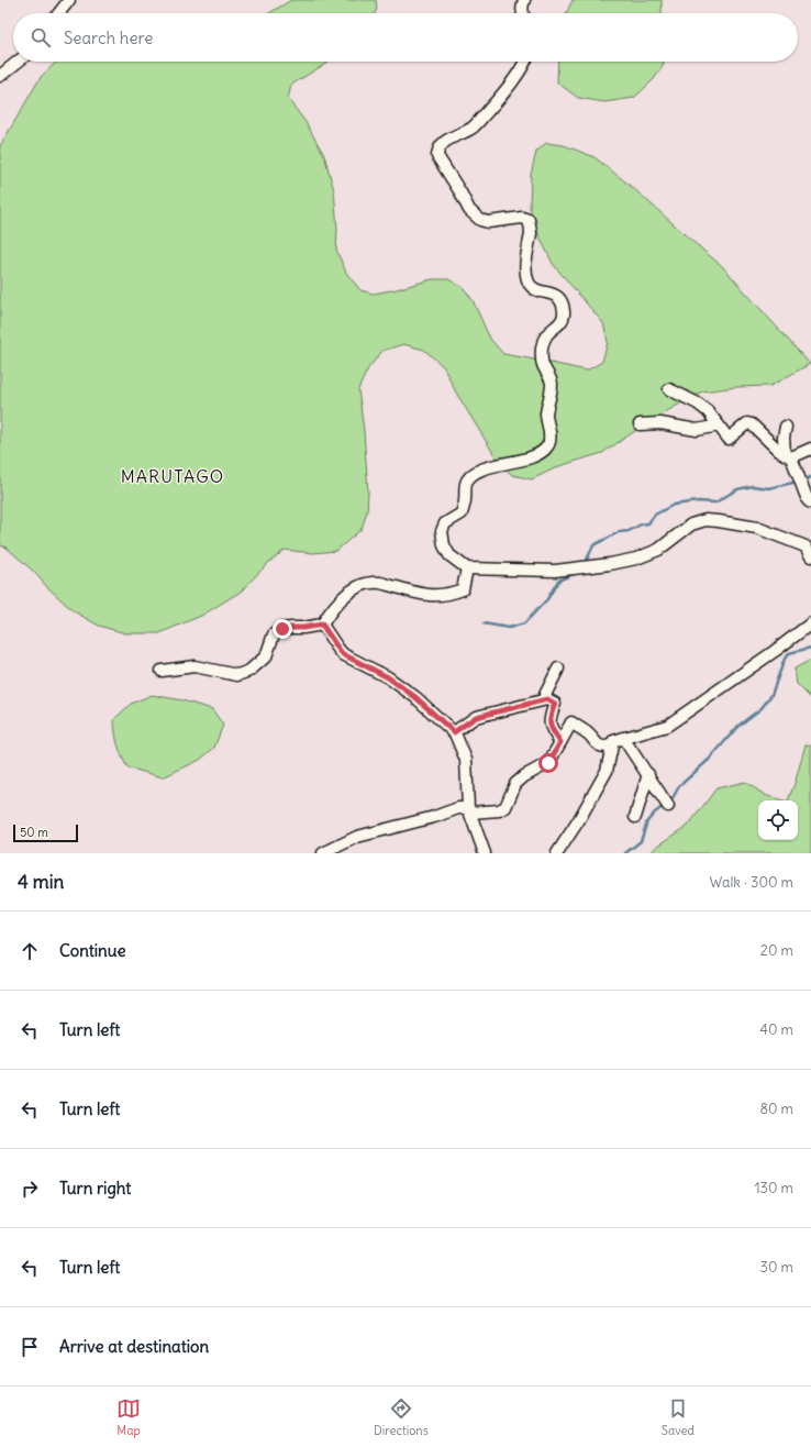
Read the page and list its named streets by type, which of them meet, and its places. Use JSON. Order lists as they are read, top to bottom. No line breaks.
{"districts":["MARUTAGO"],"scale_bar":"50 m","page":{"search":"Search here","scale":"50 m","heading":["4 min","Walk · 300 m"],"list":[["Continue","20 m"],["Turn left","40 m"],["Turn left","80 m"],["Turn right","130 m"],["Turn left","30 m"],"Arrive at destination"],"nav":["Map","Directions","Saved"]}}
